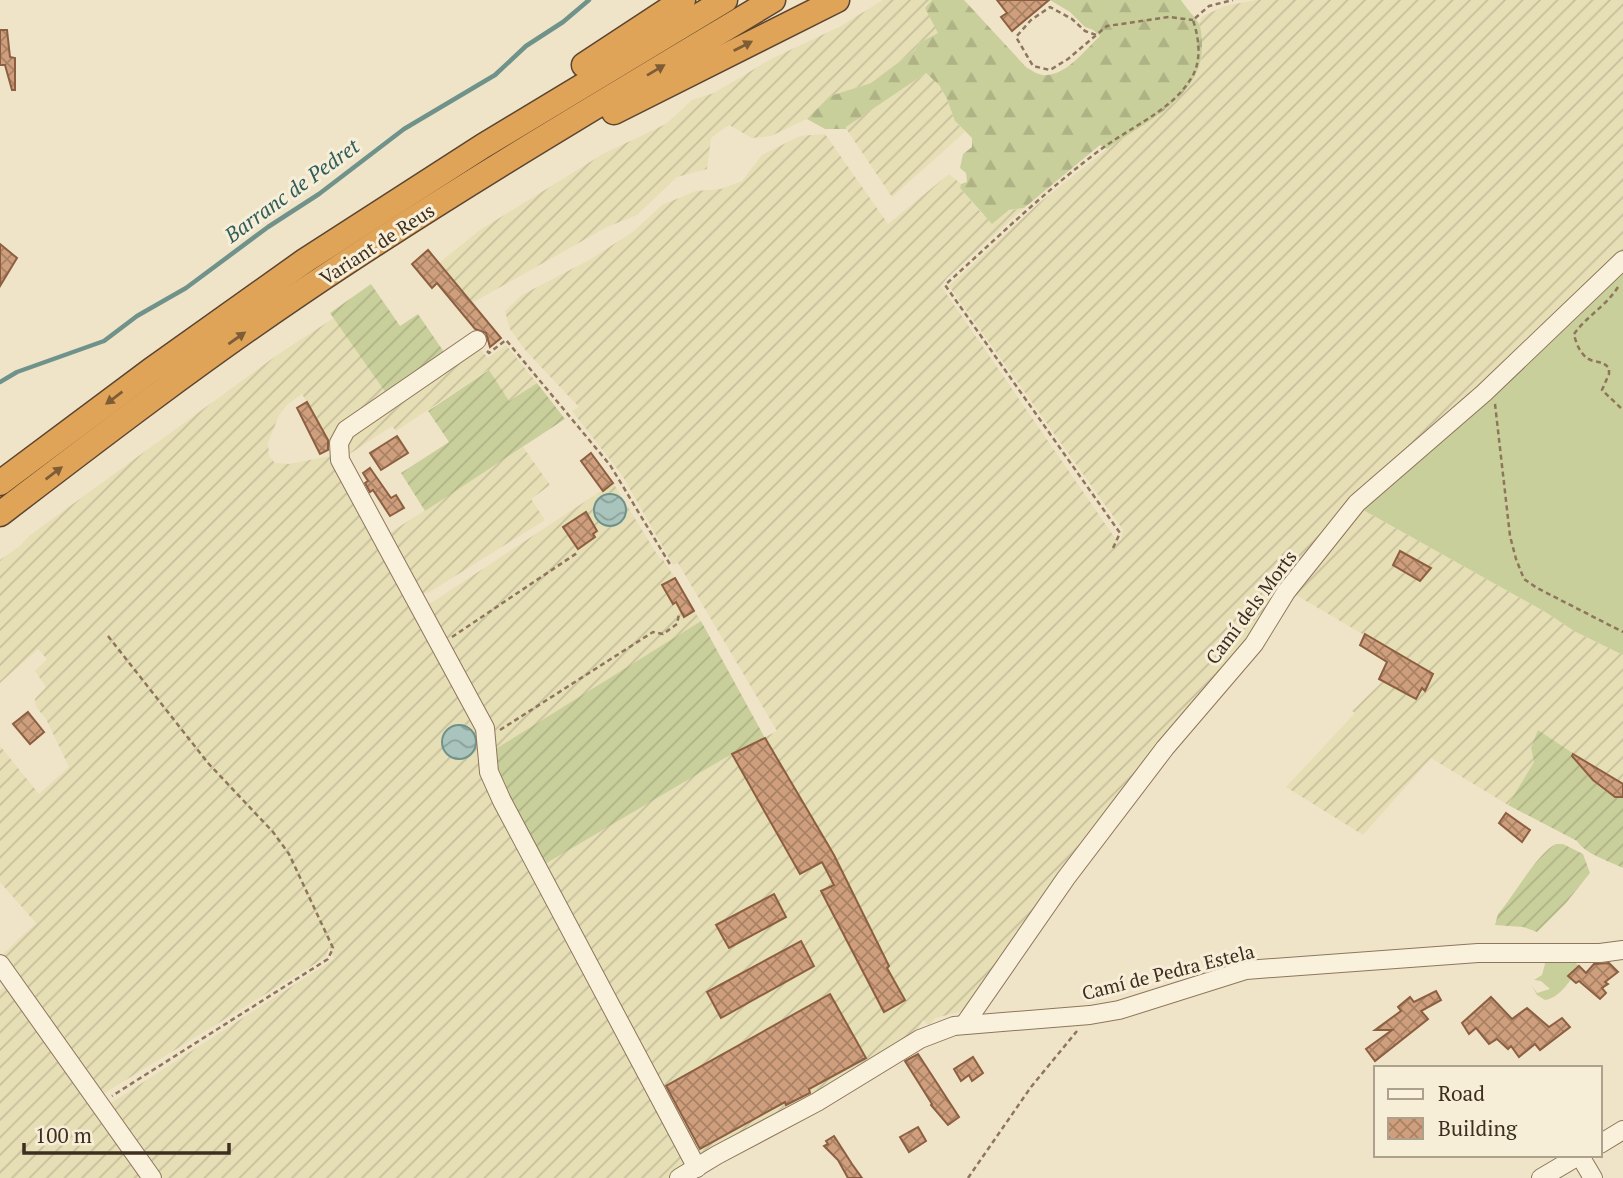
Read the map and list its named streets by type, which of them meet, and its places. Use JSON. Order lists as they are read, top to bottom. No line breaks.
{"streets":{"highway":["Variant de Reus"],"street":["Camí dels Morts","Camí de Pedra Estela"]},"crossings":[["Camí dels Morts","Camí de Pedra Estela"]],"water":["Barranc de Pedret"],"legend":["Road","Building"],"scale_bar":"100 m"}
